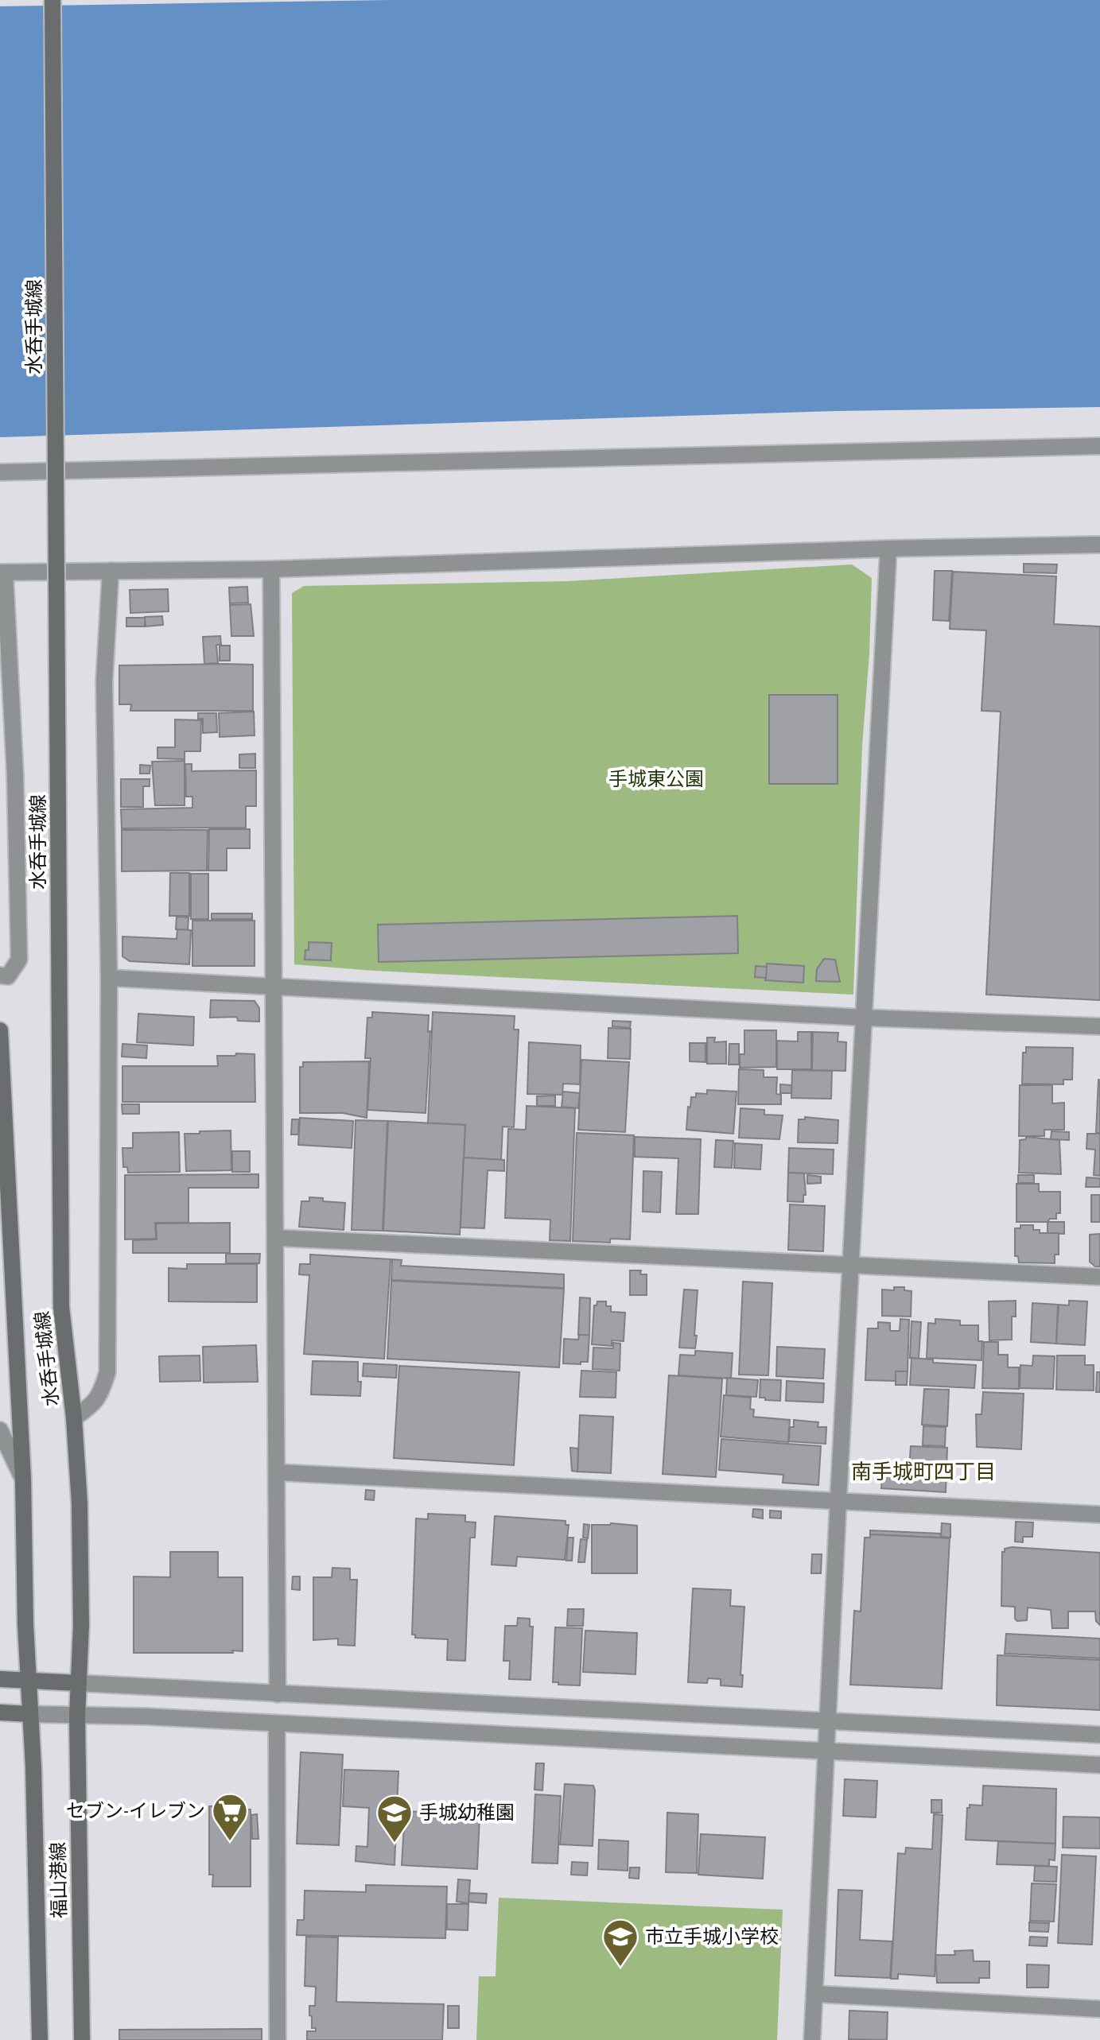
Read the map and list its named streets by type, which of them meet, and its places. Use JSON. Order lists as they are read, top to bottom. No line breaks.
{"streets":{"main road":["水呑手城線","福山港線"]},"crossings":[["水呑手城線","福山港線"]],"districts":["南手城町四丁目"],"parks":["手城東公園"],"places":{"supermarket":["セブン-イレブン"],"school or university":["手城幼稚園","市立手城小学校"]}}
